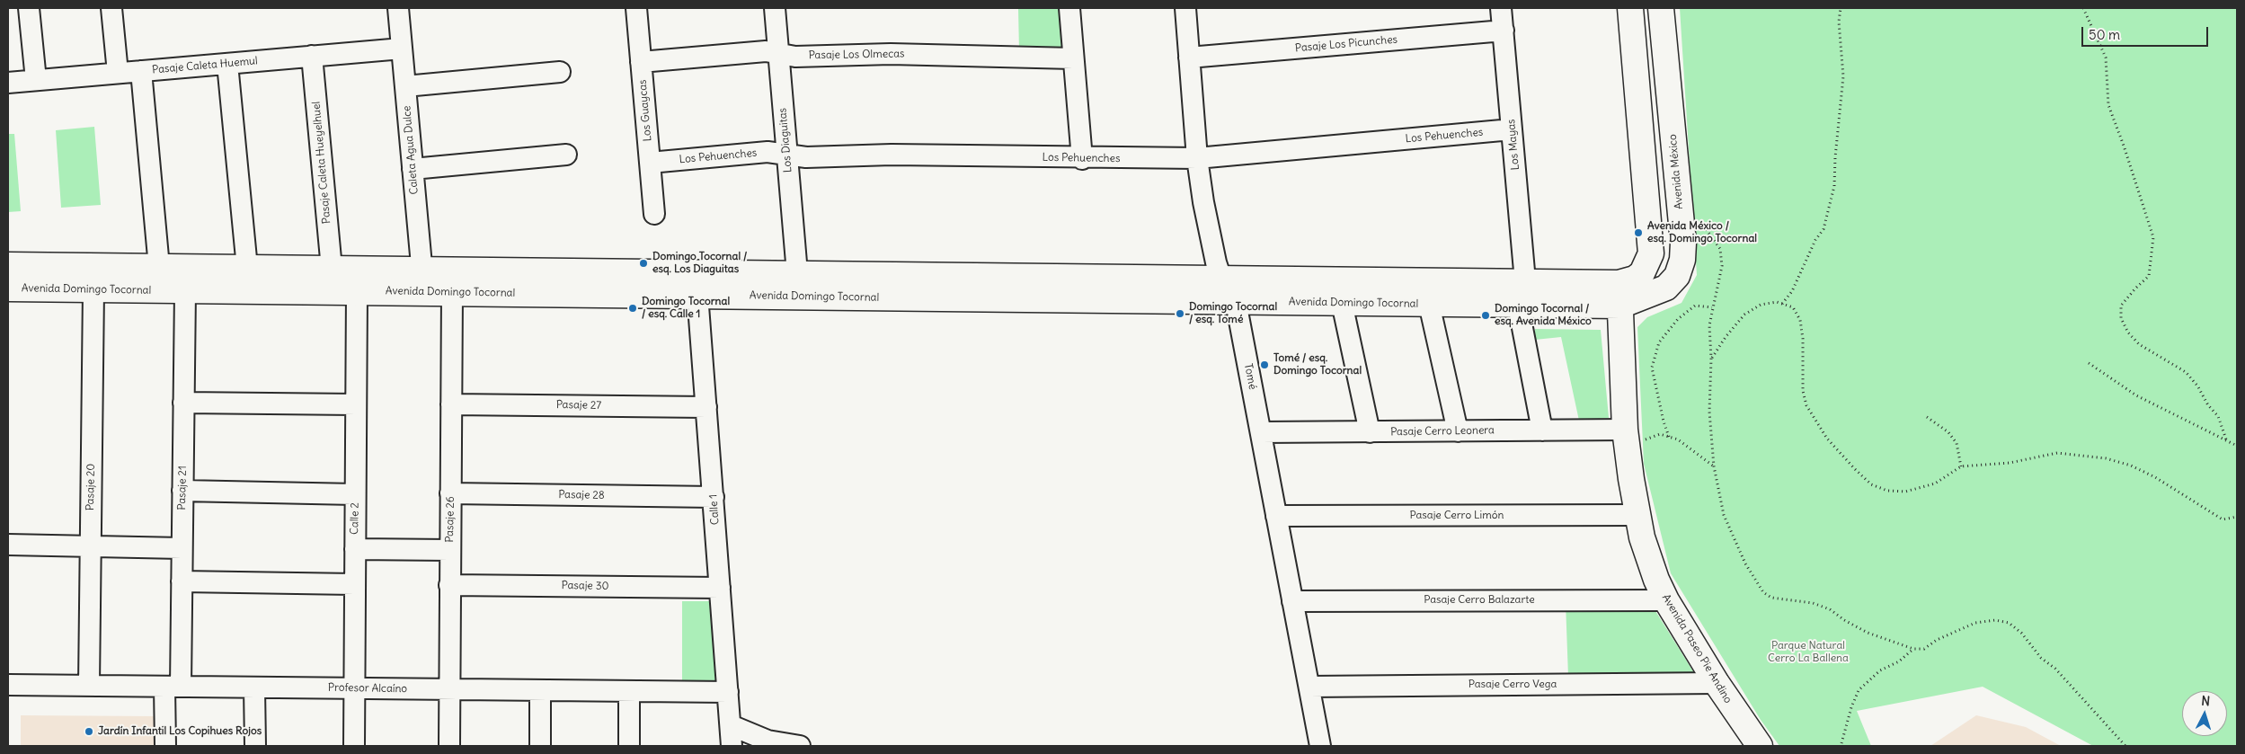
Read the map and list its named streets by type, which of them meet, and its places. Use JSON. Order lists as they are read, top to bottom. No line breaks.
{"streets":{"main road":["Avenida México","Avenida Domingo Tocornal","Avenida Paseo Pie Andino"],"street":["Pasaje Los Picunches","Pasaje Los Olmecas","Pasaje Caleta Huemul","Los Guaycas","Los Pehuenches","Los Diaguitas","Los Mayas","Caleta Agua Dulce","Pasaje Caleta Hueyelhuel","Tomé","Pasaje 27","Pasaje Cerro Leonera","Pasaje 20","Pasaje 21","Pasaje 28","Calle 1","Pasaje Cerro Limón","Calle 2","Pasaje 26","Pasaje 30","Pasaje Cerro Balazarte","Pasaje Cerro Vega","Profesor Alcaíno"]},"crossings":[["Pasaje Los Picunches","Los Mayas"],["Pasaje Los Picunches","Tomé"],["Pasaje Los Olmecas","Los Guaycas"],["Pasaje Los Olmecas","Los Diaguitas"],["Pasaje Caleta Huemul","Caleta Agua Dulce"],["Pasaje Caleta Huemul","Pasaje Caleta Hueyelhuel"],["Los Guaycas","Los Pehuenches"],["Los Pehuenches","Los Diaguitas"],["Los Pehuenches","Los Mayas"],["Los Pehuenches","Tomé"],["Los Diaguitas","Avenida Domingo Tocornal"],["Los Mayas","Avenida Domingo Tocornal"],["Caleta Agua Dulce","Avenida Domingo Tocornal"],["Pasaje Caleta Hueyelhuel","Avenida Domingo Tocornal"],["Avenida México","Avenida Domingo Tocornal"],["Avenida México","Avenida Paseo Pie Andino"],["Avenida Domingo Tocornal","Tomé"],["Avenida Domingo Tocornal","Pasaje 20"],["Avenida Domingo Tocornal","Pasaje 21"],["Avenida Domingo Tocornal","Calle 1"],["Avenida Domingo Tocornal","Calle 2"],["Avenida Domingo Tocornal","Pasaje 26"],["Avenida Domingo Tocornal","Avenida Paseo Pie Andino"],["Tomé","Pasaje Cerro Leonera"],["Tomé","Pasaje Cerro Limón"],["Tomé","Pasaje Cerro Balazarte"],["Tomé","Pasaje Cerro Vega"],["Pasaje 27","Calle 1"],["Pasaje 27","Pasaje 26"],["Pasaje Cerro Leonera","Avenida Paseo Pie Andino"],["Pasaje 20","Profesor Alcaíno"],["Pasaje 21","Profesor Alcaíno"],["Pasaje 28","Calle 1"],["Pasaje 28","Pasaje 26"],["Calle 1","Pasaje 30"],["Calle 1","Profesor Alcaíno"],["Pasaje Cerro Limón","Avenida Paseo Pie Andino"],["Calle 2","Profesor Alcaíno"],["Pasaje 26","Pasaje 30"],["Pasaje 26","Profesor Alcaíno"],["Pasaje Cerro Balazarte","Avenida Paseo Pie Andino"],["Avenida Paseo Pie Andino","Pasaje Cerro Vega"]],"parks":["Parque Natural Cerro La Ballena"],"places":["Avenida México / esq. Domingo Tocornal","Domingo Tocornal / esq. Los Diaguitas","Domingo Tocornal / esq. Calle 1","Domingo Tocornal / esq. Tomé","Domingo Tocornal / esq. Avenida México","Tomé / esq. Domingo Tocornal","Jardín Infantil Los Copihues Rojos"],"scale_bar":"50 m","north":"top"}
